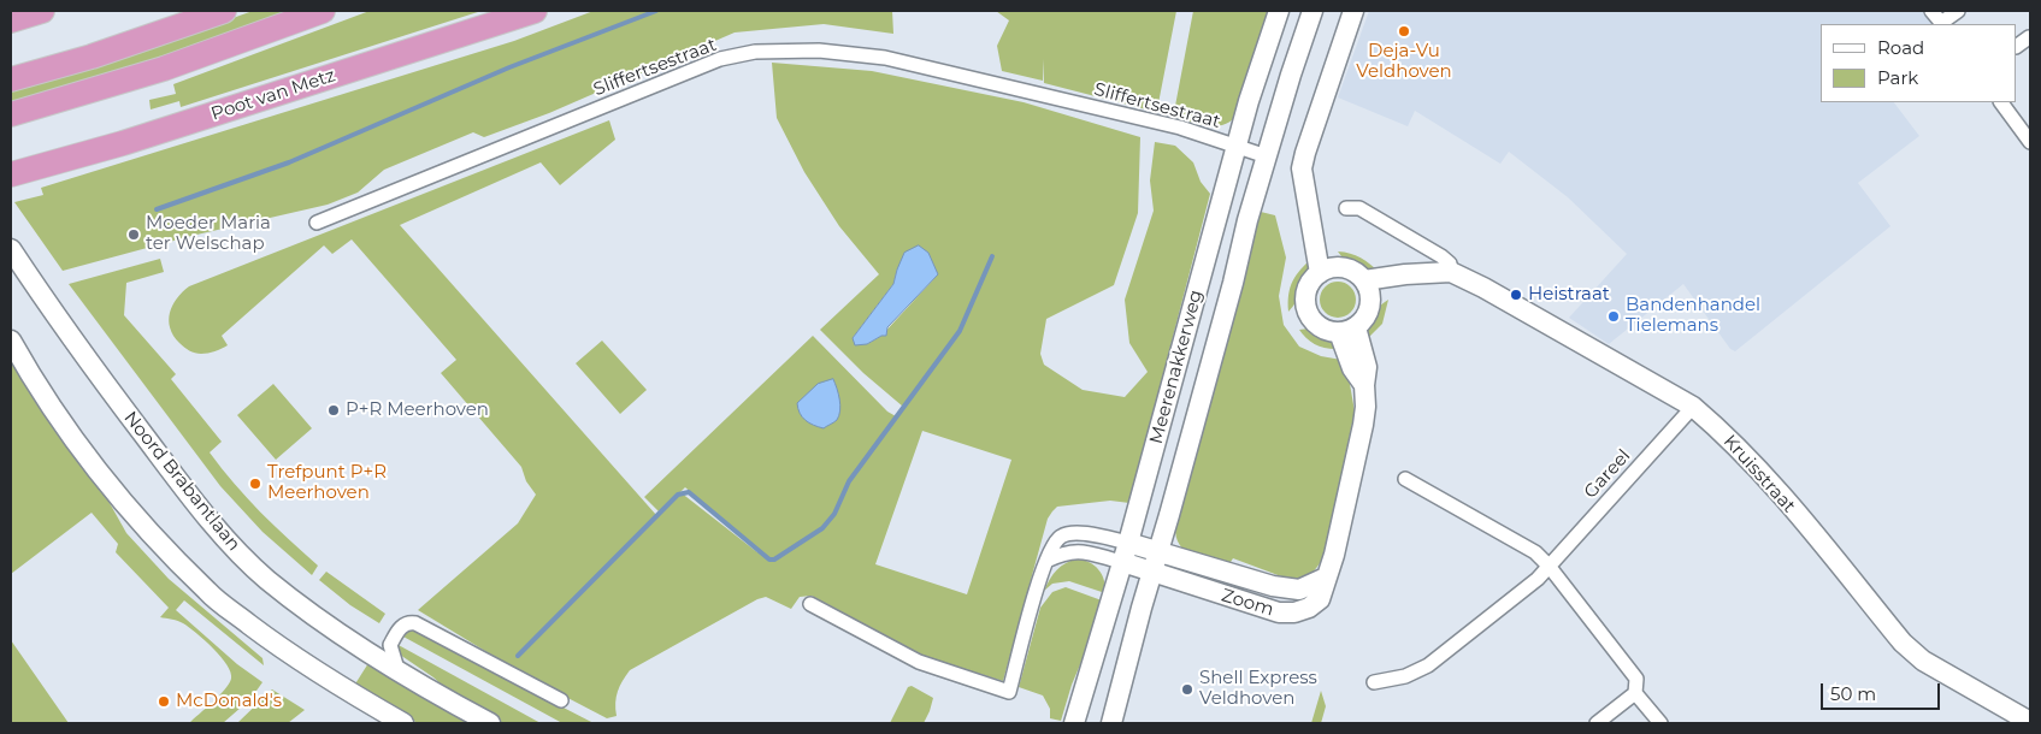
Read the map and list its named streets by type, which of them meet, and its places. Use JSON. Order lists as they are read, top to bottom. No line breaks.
{"streets":{"highway":["Poot van Metz"],"main road":["Meerenakkerweg","Kruisstraat","Noord Brabantlaan","Zoom"],"street":["Sliffertsestraat","Gareel"]},"crossings":[["Sliffertsestraat","Meerenakkerweg"],["Meerenakkerweg","Zoom"],["Gareel","Kruisstraat"],["Kruisstraat","Zoom"]],"places":["Deja-Vu Veldhoven","Moeder Maria ter Welschap","Heistraat","Bandenhandel Tielemans","P+R Meerhoven","Trefpunt P+R Meerhoven","Shell Express Veldhoven","McDonald's"],"legend":["Road","Park"],"scale_bar":"50 m"}
